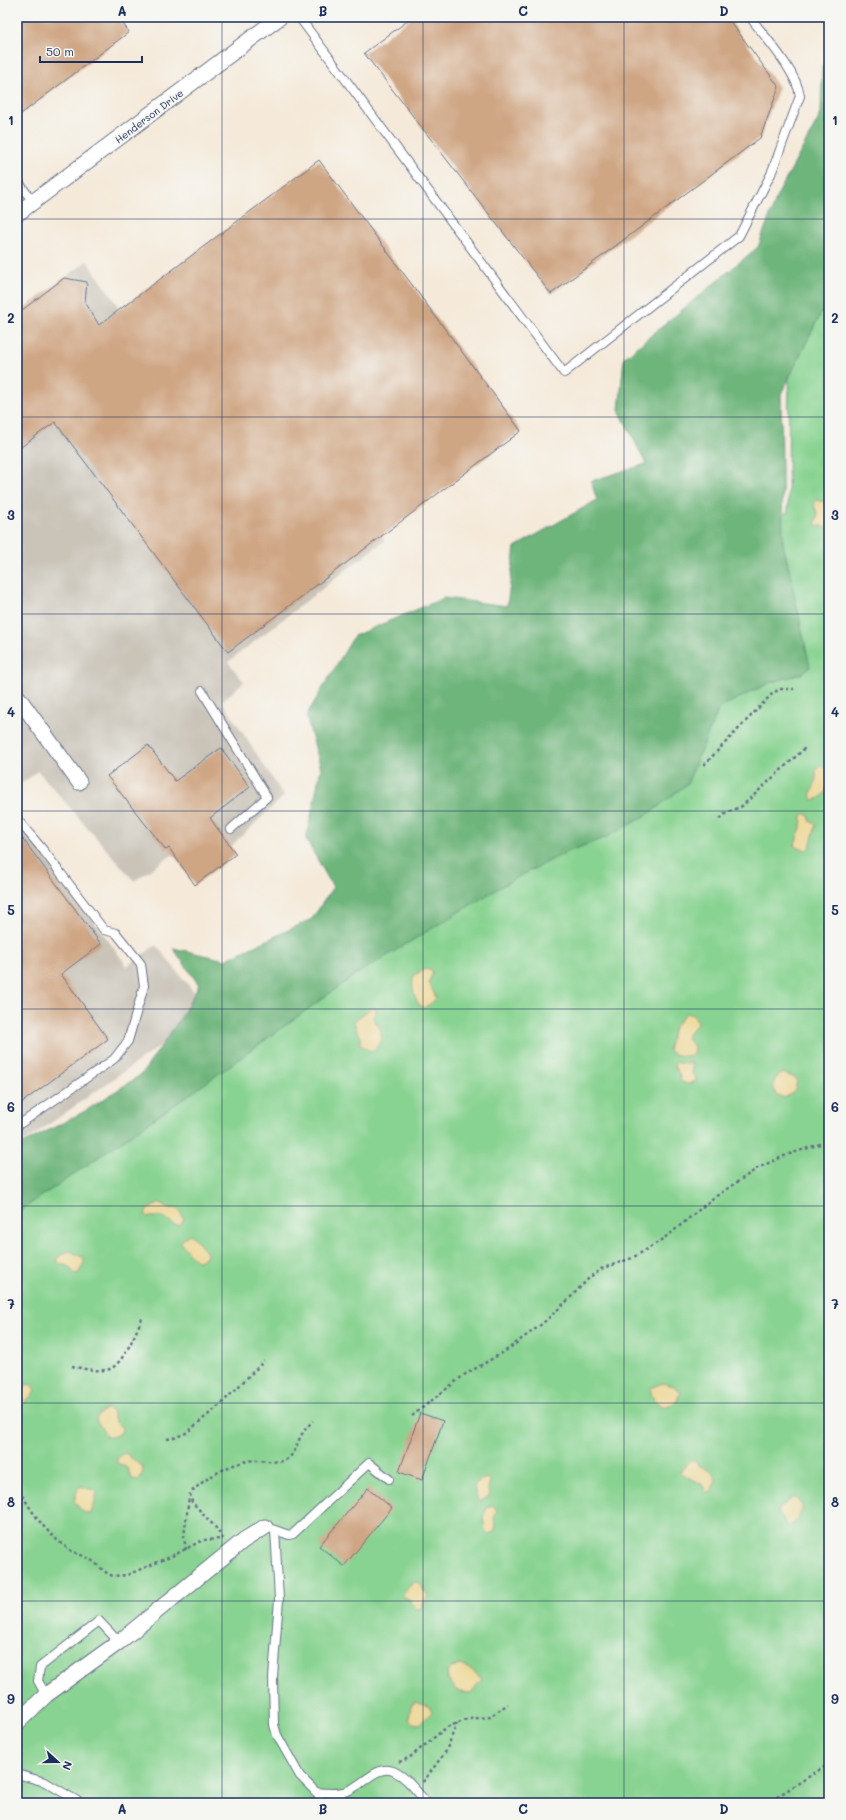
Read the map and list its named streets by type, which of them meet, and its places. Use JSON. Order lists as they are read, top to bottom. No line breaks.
{"streets":{"street":["Henderson Drive"]},"scale_bar":"50 m","north":"right","grid":{"columns":["A","B","C","D"],"rows":["1","2","3","4","5","6","7","8","9"]}}
